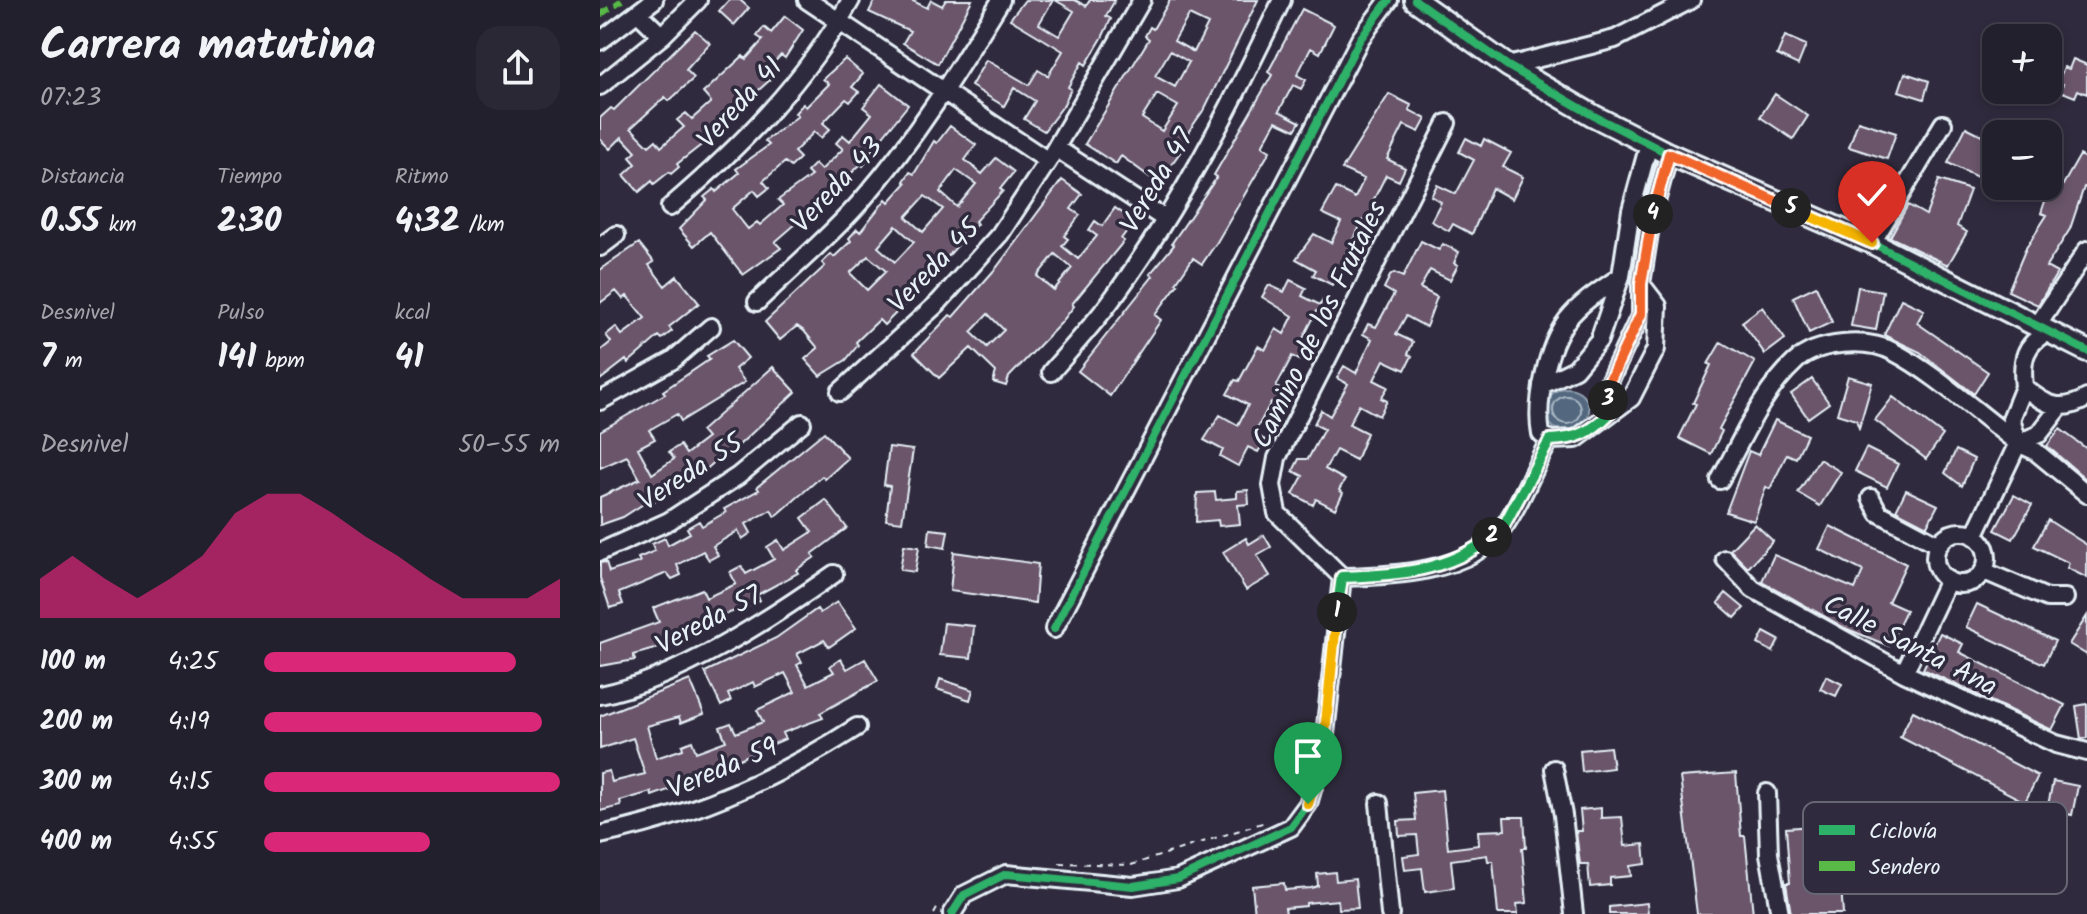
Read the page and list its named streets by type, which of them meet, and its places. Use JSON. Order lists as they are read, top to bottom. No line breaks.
{"streets":{"street":["Vereda 41","Vereda 47","Vereda 43","Vereda 45","Camino de los Frutales","Vereda 55","Vereda 57","Calle Santa Ana","Vereda 59"]},"legend":["Ciclovía","Sendero"],"page":{"heading":["Carrera matutina","07:23"],"map_buttons":["+","−"],"stats":[["Distancia","0.55 km"],["Tiempo","2:30"],["Ritmo","4:32 /km"],["Desnivel","7 m"],["Pulso","141 bpm"],["kcal","41"]],"pins":["5","4","3","2","1"],"chart":["Desnivel","50–55 m"],"list":[{"name":"100 m","note":"4:25"},{"name":"200 m","note":"4:19"},{"name":"300 m","note":"4:15"},{"name":"400 m","note":"4:55"}]}}
